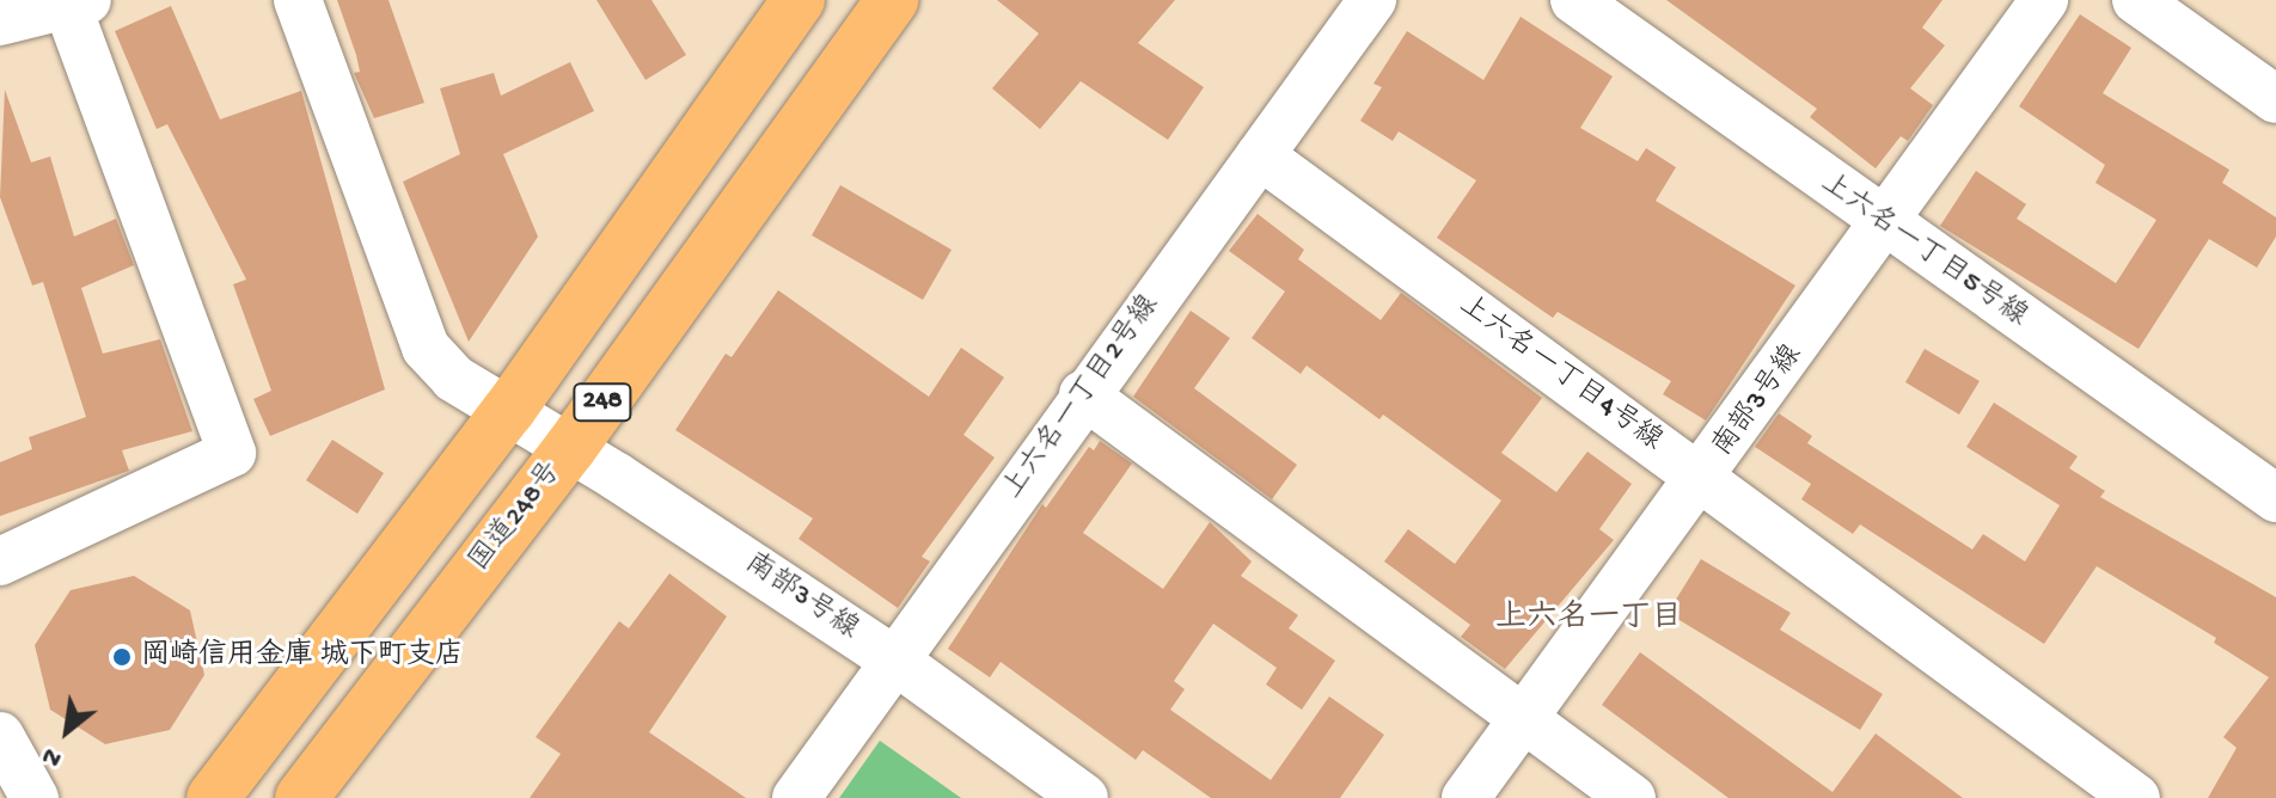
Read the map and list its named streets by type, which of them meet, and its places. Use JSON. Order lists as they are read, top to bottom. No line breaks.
{"streets":{"highway":["248","国道248号"],"street":["上六名一丁目5号線","上六名一丁目4号線","上六名一丁目2号線","南部3号線"]},"crossings":[["上六名一丁目5号線","南部3号線"],["上六名一丁目4号線","上六名一丁目2号線"],["上六名一丁目4号線","南部3号線"],["上六名一丁目2号線","南部3号線"],["南部3号線","248"],["南部3号線","国道248号"]],"districts":["上六名一丁目"],"places":["岡崎信用金庫 城下町支店"],"north":"bottom left"}
